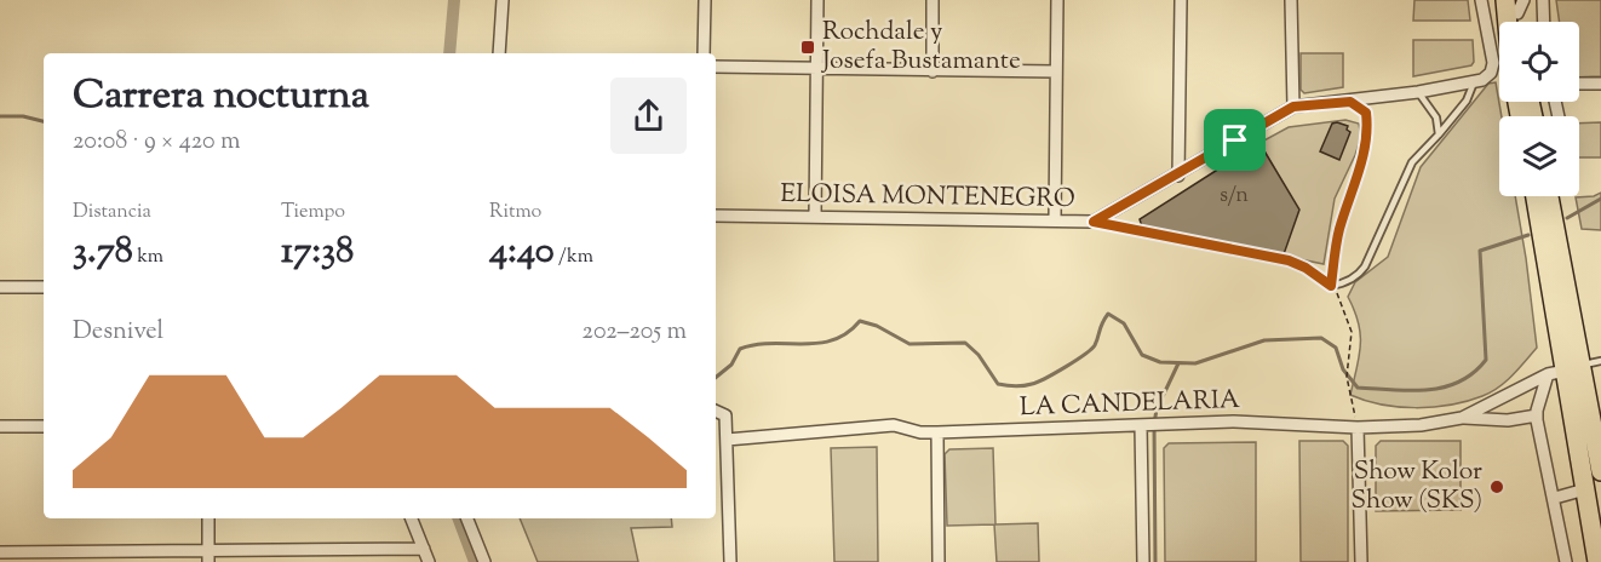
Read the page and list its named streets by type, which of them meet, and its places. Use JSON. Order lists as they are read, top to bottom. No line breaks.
{"streets":{"street":["ELOISA MONTENEGRO","LA CANDELARIA"]},"places":{"transit":["Rochdale y Josefa Bustamante"],"other":["Show Kolor Show (SKS)"]},"house_numbers":["s/n"],"page":{"heading":["Carrera nocturna","20:08 · 9 × 420 m"],"stats":[["Distancia","3.78 km"],["Tiempo","17:38"],["Ritmo","4:40 /km"]],"chart":["Desnivel","202–205 m"]}}
